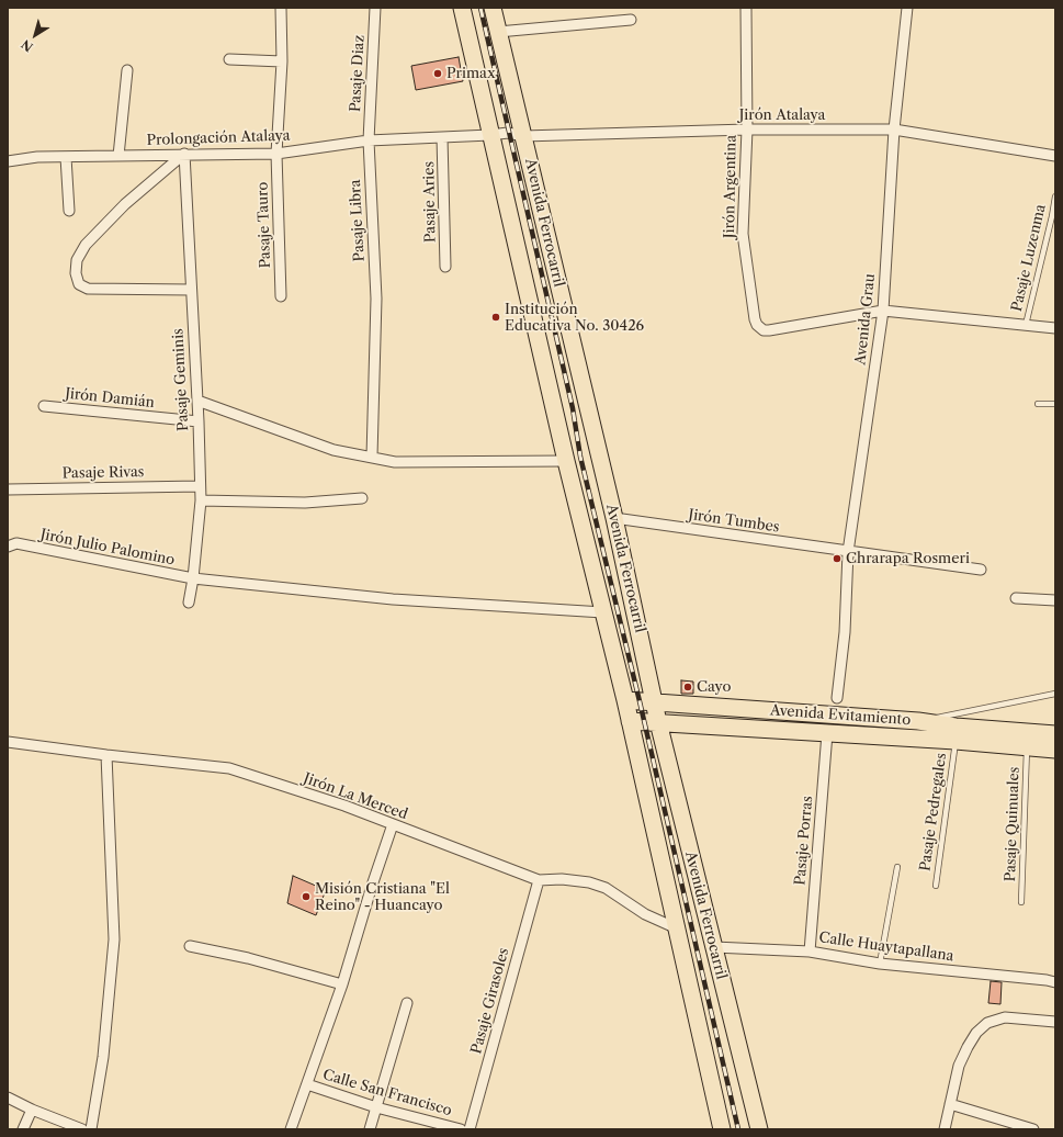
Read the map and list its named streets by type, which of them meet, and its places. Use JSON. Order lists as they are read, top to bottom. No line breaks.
{"streets":{"main road":["Avenida Ferrocarril","Avenida Evitamiento"],"street":["Pasaje Diaz","Jirón Atalaya","Prolongación Atalaya","Jirón Argentina","Pasaje Aries","Pasaje Libra","Pasaje Tauro","Avenida Grau","Pasaje Geminis","Jirón Damián","Pasaje Rivas","Jirón Tumbes","Jirón Julio Palomino","Jirón La Merced","Pasaje Porras","Calle Huaytapallana","Pasaje Girasoles","Calle San Francisco"],"lane":["Pasaje Luzenma","Pasaje Pedregales","Pasaje Quinuales"]},"crossings":[["Pasaje Diaz","Prolongación Atalaya"],["Pasaje Diaz","Pasaje Libra"],["Jirón Atalaya","Prolongación Atalaya"],["Jirón Atalaya","Jirón Argentina"],["Jirón Atalaya","Avenida Ferrocarril"],["Jirón Atalaya","Avenida Grau"],["Prolongación Atalaya","Pasaje Aries"],["Prolongación Atalaya","Pasaje Libra"],["Prolongación Atalaya","Avenida Ferrocarril"],["Prolongación Atalaya","Pasaje Tauro"],["Prolongación Atalaya","Pasaje Geminis"],["Jirón Argentina","Avenida Grau"],["Avenida Ferrocarril","Jirón Tumbes"],["Avenida Ferrocarril","Jirón Julio Palomino"],["Avenida Ferrocarril","Avenida Evitamiento"],["Avenida Ferrocarril","Jirón La Merced"],["Avenida Ferrocarril","Calle Huaytapallana"],["Avenida Grau","Jirón Tumbes"],["Pasaje Geminis","Jirón Damián"],["Pasaje Geminis","Pasaje Rivas"],["Pasaje Geminis","Jirón Julio Palomino"],["Avenida Evitamiento","Pasaje Pedregales"],["Avenida Evitamiento","Pasaje Quinuales"],["Avenida Evitamiento","Pasaje Porras"],["Jirón La Merced","Pasaje Girasoles"],["Pasaje Porras","Calle Huaytapallana"]],"places":["Primax","Institución Educativa No. 30426","Chrarapa Rosmeri","Cayo","Misión Cristiana \"El Reino\" - Huancayo"],"north":"bottom left"}
